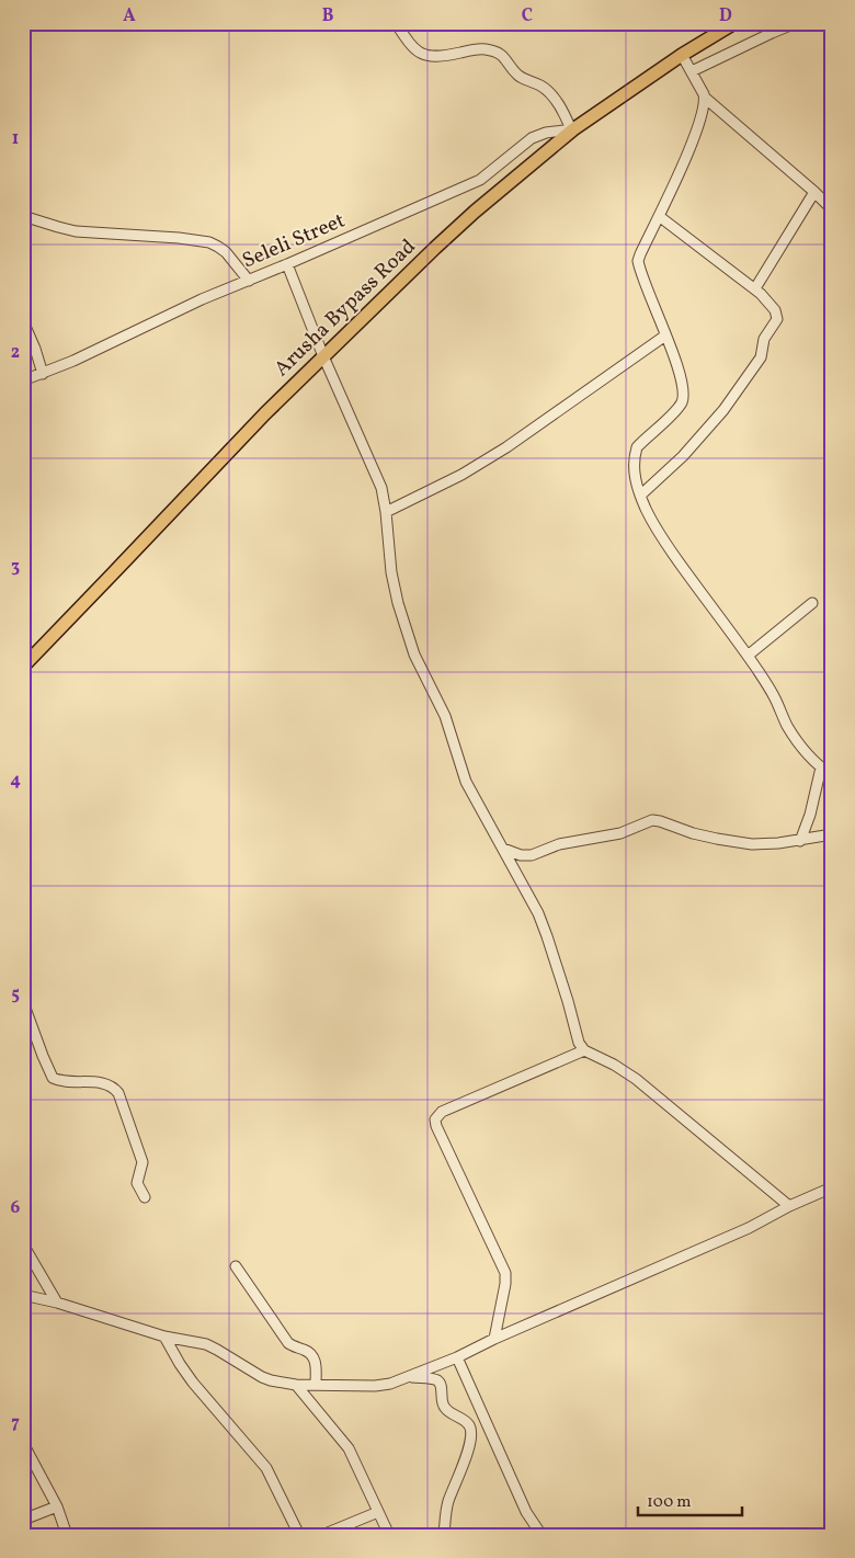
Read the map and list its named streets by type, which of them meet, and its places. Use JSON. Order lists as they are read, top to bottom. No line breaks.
{"streets":{"main road":["Arusha Bypass Road"],"street":["Seleli Street"]},"crossings":[["Seleli Street","Arusha Bypass Road"]],"scale_bar":"100 m","grid":{"columns":["A","B","C","D"],"rows":["1","2","3","4","5","6","7"]}}
